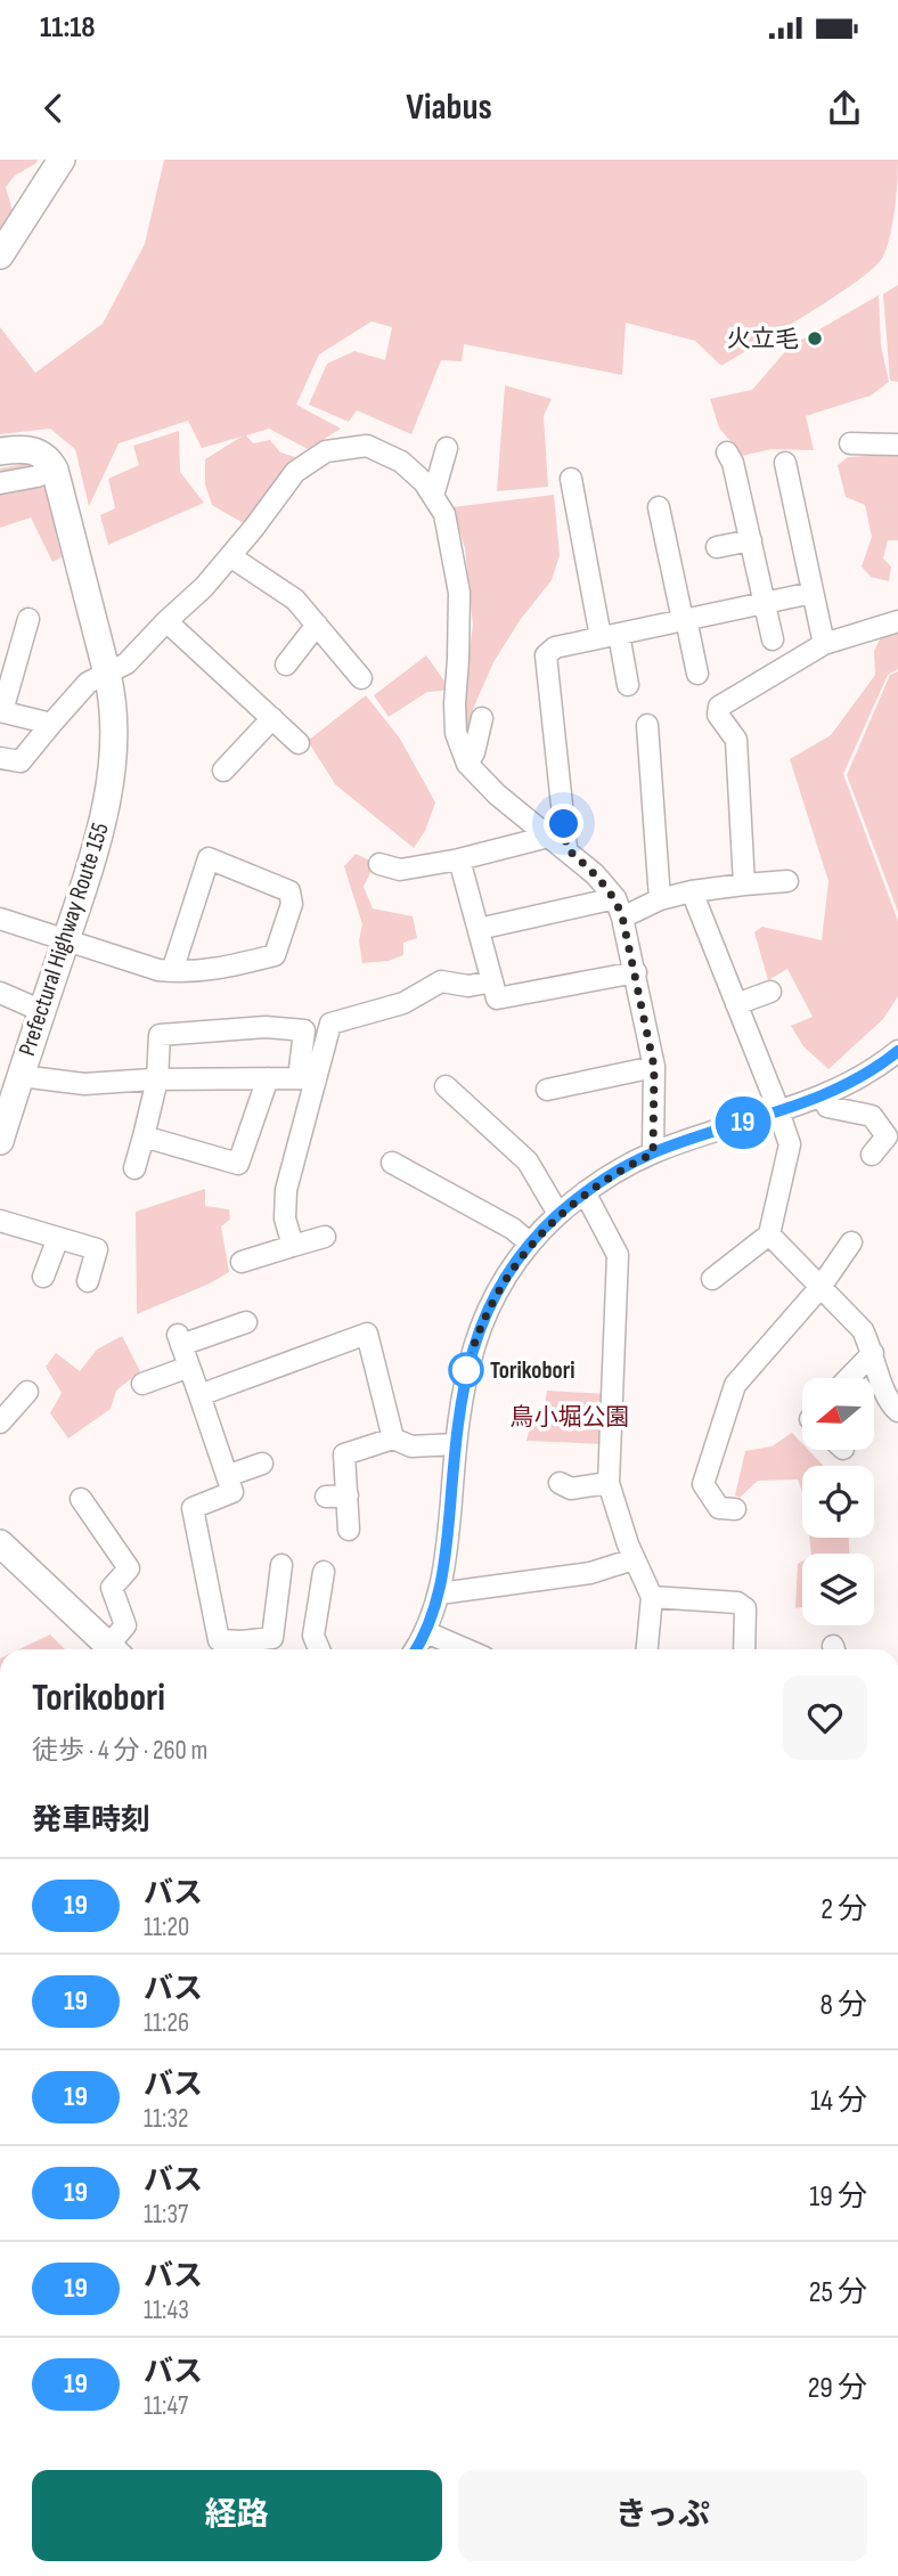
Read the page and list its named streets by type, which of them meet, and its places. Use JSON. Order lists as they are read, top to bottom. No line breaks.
{"streets":{"main road":["Prefectural Highway Route 155"]},"parks":["鳥小堀公園"],"places":["火立毛","Torikobori"],"lines":["bus line 19"],"north":"left","page":{"status":"11:18","header":"Viabus","on_map":"19","heading":[["Torikobori","徒歩 · 4 分 · 260 m"],"発車時刻"],"list":[{"mark":"19","name":"バス","note":"11:20","value":"2 分"},{"mark":"19","name":"バス","note":"11:26","value":"8 分"},{"mark":"19","name":"バス","note":"11:32","value":"14 分"},{"mark":"19","name":"バス","note":"11:37","value":"19 分"},{"mark":"19","name":"バス","note":"11:43","value":"25 分"},{"mark":"19","name":"バス","note":"11:47","value":"29 分"}],"buttons":["経路","きっぷ"]}}
